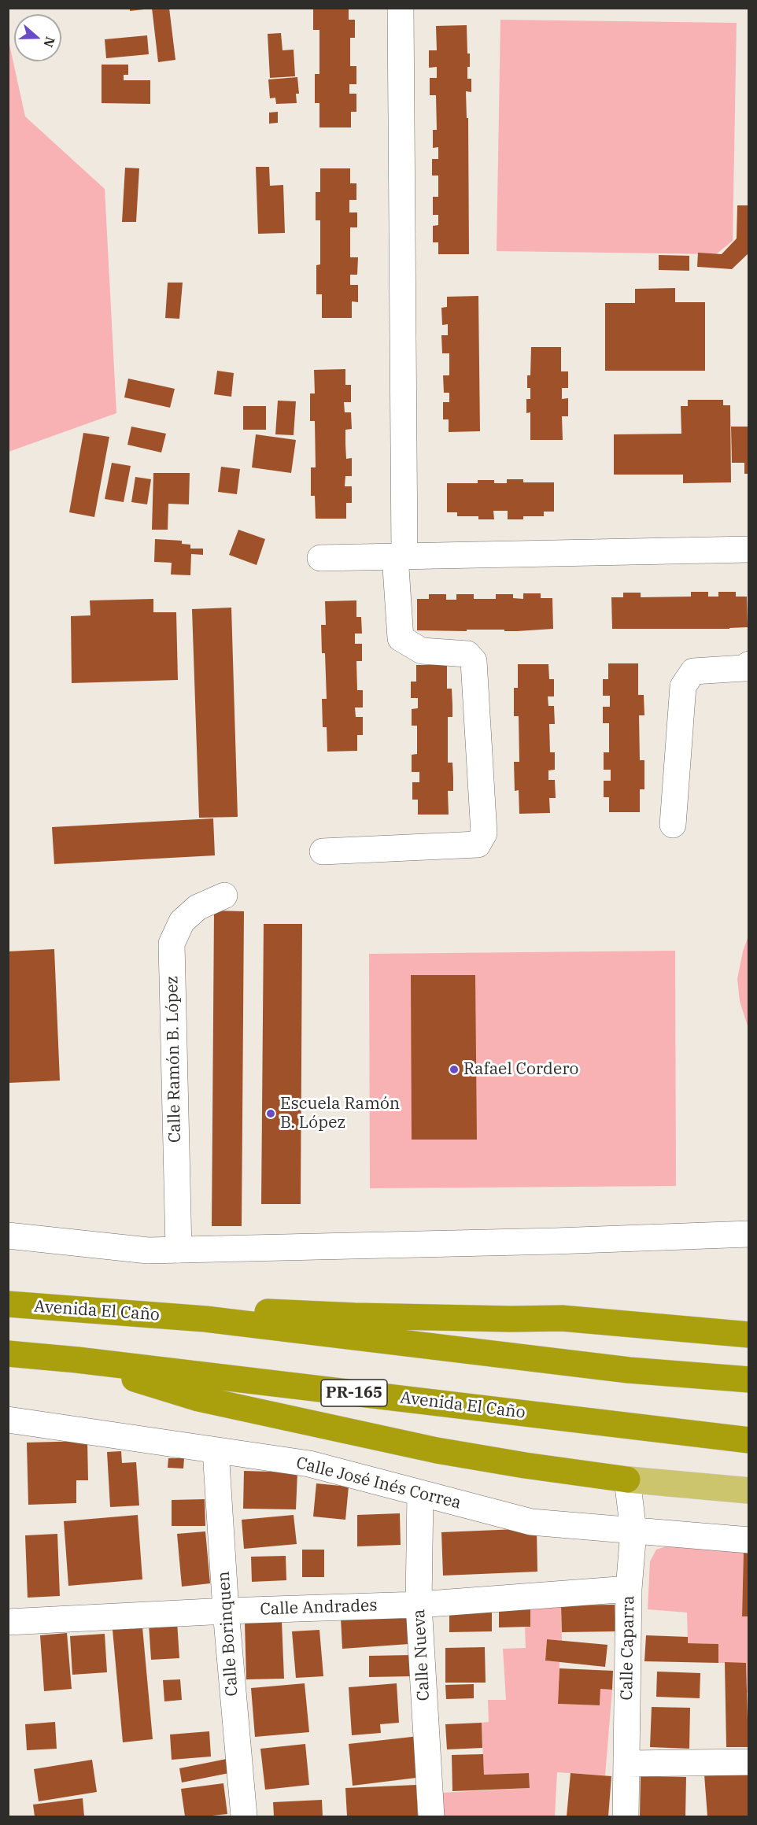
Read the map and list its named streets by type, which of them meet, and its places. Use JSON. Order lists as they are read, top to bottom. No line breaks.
{"streets":{"highway":["Avenida El Caño","PR-165"],"street":["Calle Ramón B. López","Calle José Inés Correa","Calle Andrades","Calle Borinquen","Calle Caparra","Calle Nueva"]},"crossings":[["Calle José Inés Correa","Calle Borinquen"],["Calle José Inés Correa","Calle Caparra"],["Calle José Inés Correa","Calle Nueva"],["Calle Andrades","Calle Borinquen"],["Calle Andrades","Calle Caparra"],["Calle Andrades","Calle Nueva"]],"places":["Rafael Cordero","Escuela Ramón B. López"],"north":"right"}
